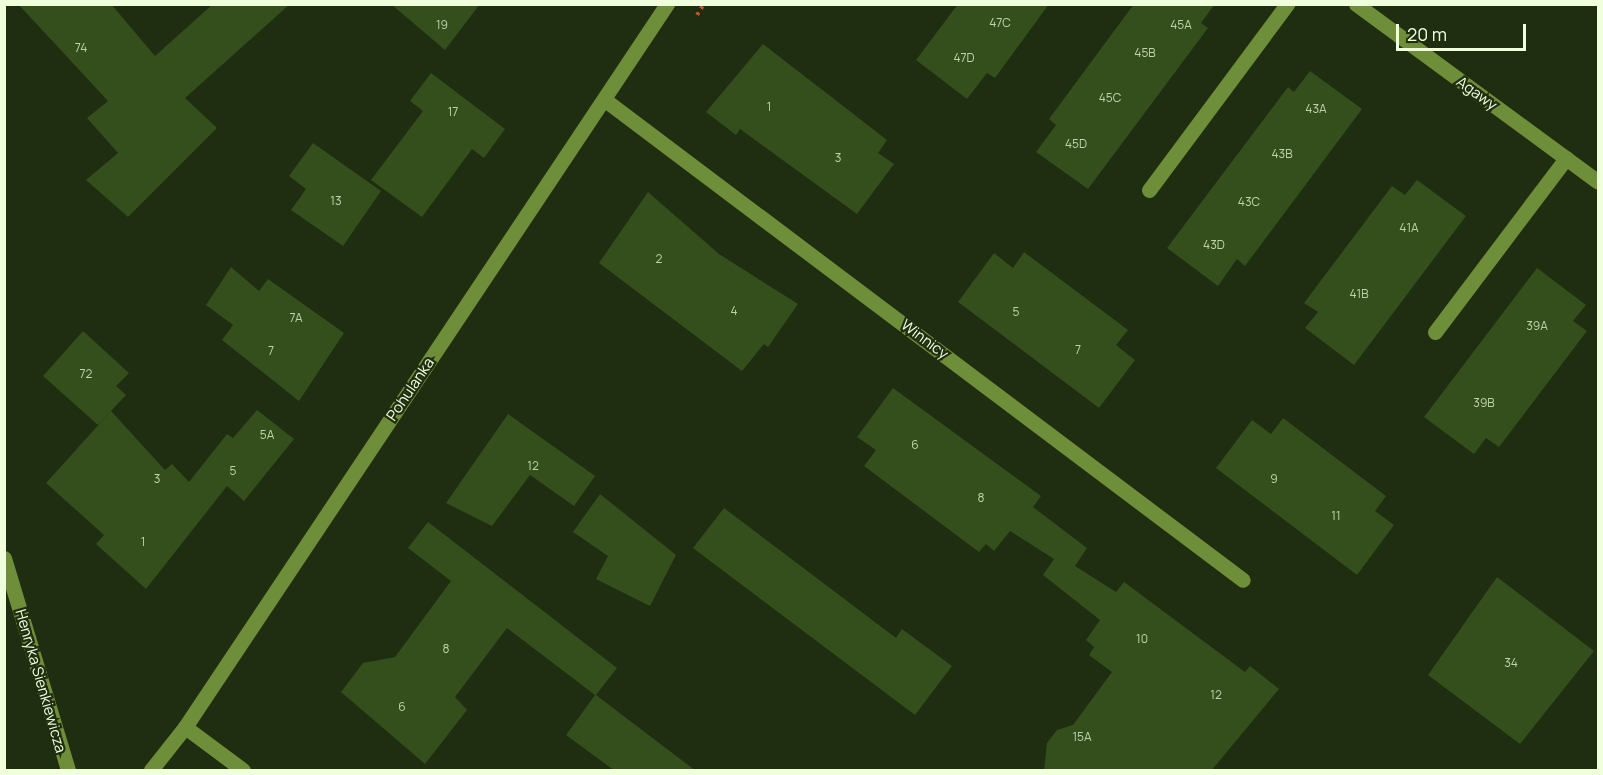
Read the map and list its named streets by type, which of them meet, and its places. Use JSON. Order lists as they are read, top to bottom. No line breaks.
{"streets":{"street":["Agawy","Winnicy","Pohulanka","Henryka Sienkiewicza"]},"crossings":[["Winnicy","Pohulanka"]],"house_numbers":["47C","19","45A","74","45B","47D","45C","1","43A","17","45D","43B","3","13","43C","41A","43D","2","41B","4","5","7A","39A","7","7","72","39B","5A","6","12","5","3","9","8","11","1","10","8","34","12","6","15A"],"scale_bar":"20 m"}
